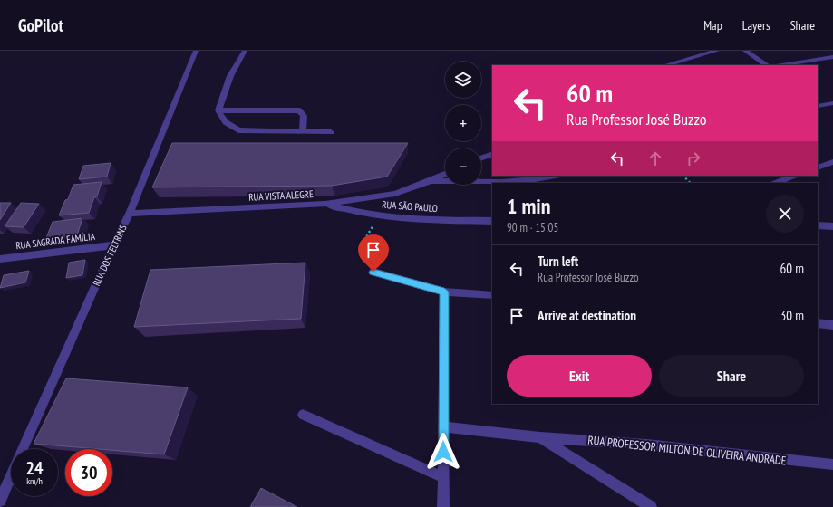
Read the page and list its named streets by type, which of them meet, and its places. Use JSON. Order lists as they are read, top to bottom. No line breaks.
{"streets":{"street":["RUA VISTA ALEGRE","RUA SÃO PAULO","RUA SAGRADA FAMÍLIA","RUA DOS FELTRINS","RUA PROFESSOR MILTON DE OLIVEIRA ANDRADE"]},"crossings":[["RUA VISTA ALEGRE","RUA SÃO PAULO"],["RUA VISTA ALEGRE","RUA DOS FELTRINS"],["RUA SAGRADA FAMÍLIA","RUA DOS FELTRINS"]],"page":{"header":"GoPilot","nav":["Map","Layers","Share"],"map_buttons":["+","−"],"turn":["60 m","Rua Professor José Buzzo"],"heading":["1 min","90 m · 15:05"],"list":[{"name":"Turn left","note":"Rua Professor José Buzzo","value":"60 m"},{"name":"Arrive at destination","value":"30 m"}],"buttons":["Exit","Share"],"speed":"24 km/h","limit":"30"}}
